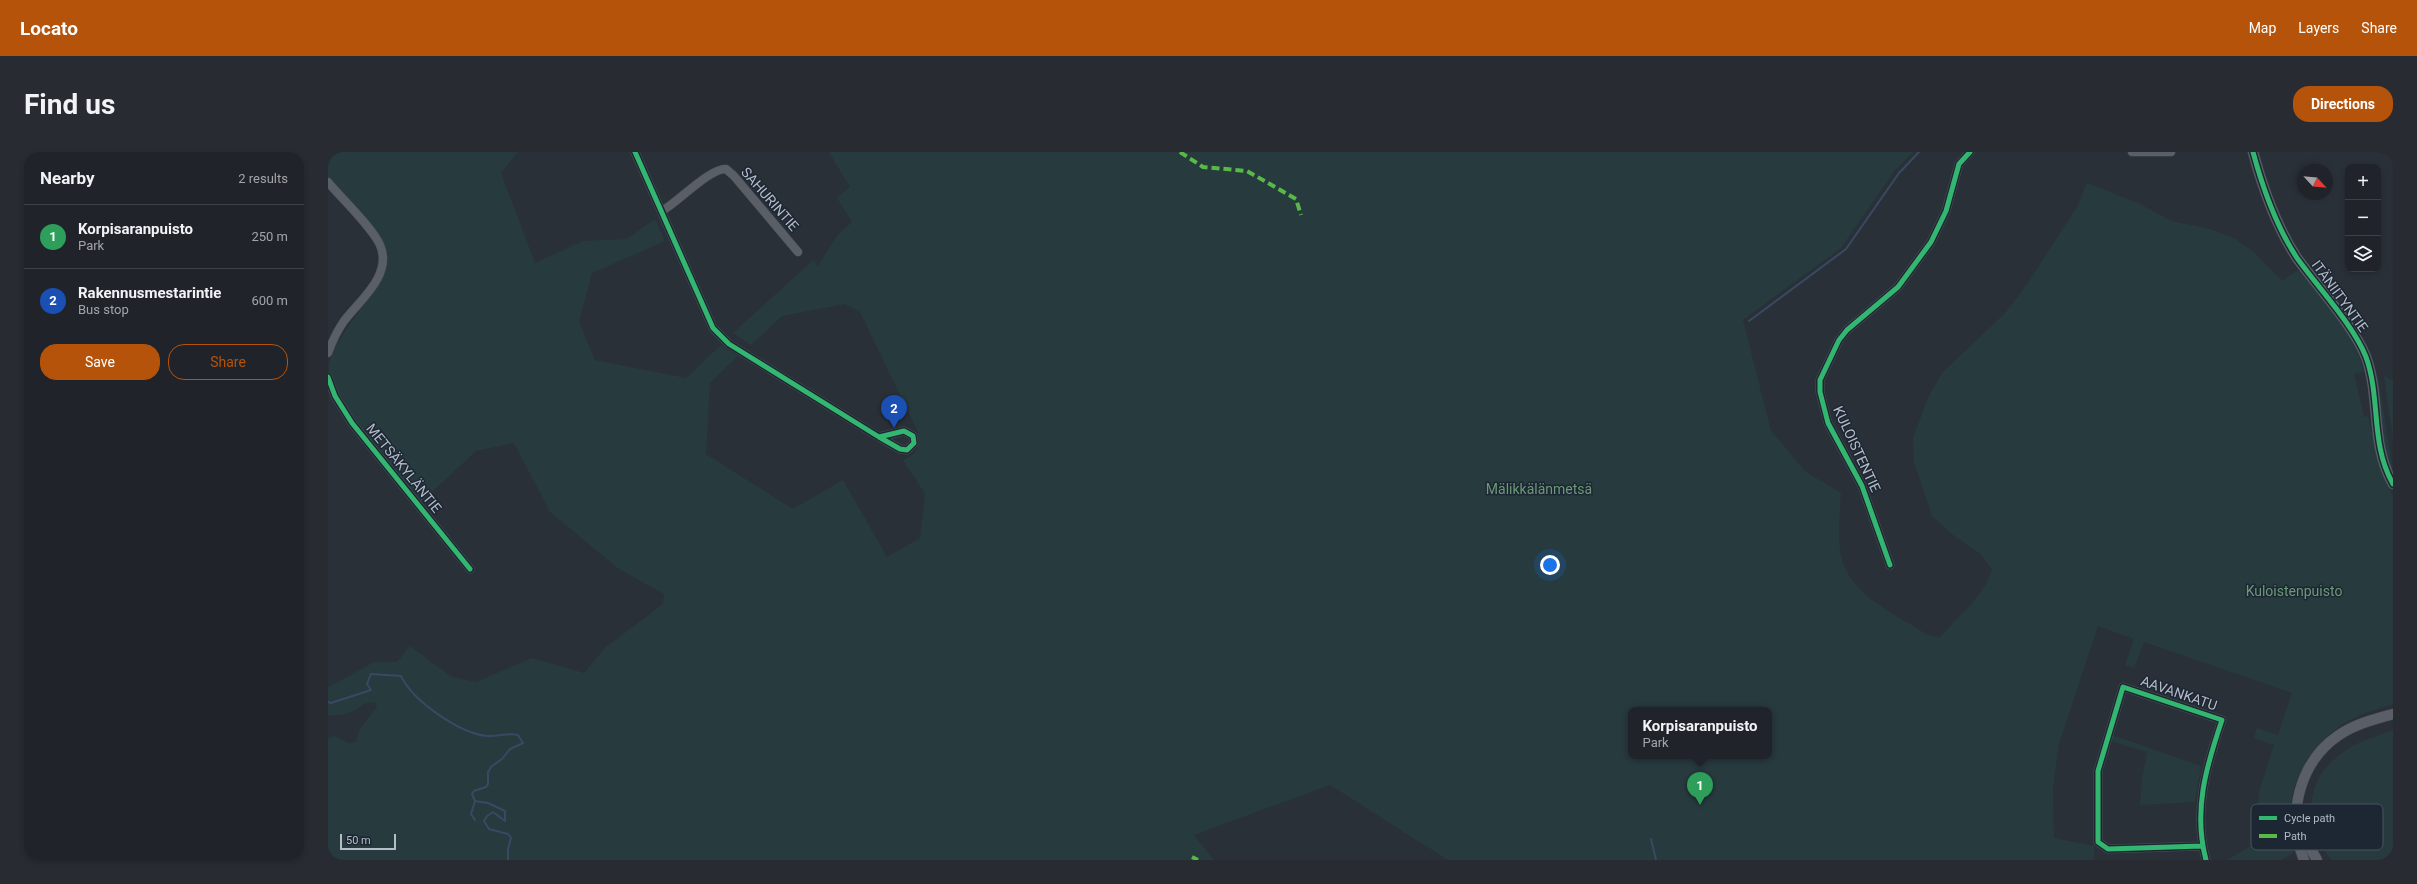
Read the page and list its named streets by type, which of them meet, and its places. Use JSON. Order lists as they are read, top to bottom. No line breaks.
{"streets":{"street":["SAHURINTIE","ITÄNIITYNTIE","KULOISTENTIE","METSÄKYLÄNTIE","AAVANKATU"]},"parks":["Mälikkälänmetsä","Kuloistenpuisto"],"legend":["Cycle path","Path"],"scale_bar":"50 m","north":"bottom right","page":{"header":"Locato","nav":["Map","Layers","Share"],"buttons":["Directions",["Save","Share"]],"title":"Find us","heading":["Nearby","2 results"],"map_buttons":["+","−"],"list":[{"mark":"1","name":"Korpisaranpuisto","note":"Park","value":"250 m"},{"mark":"2","name":"Rakennusmestarintie","note":"Bus stop","value":"600 m"}],"pins":["2","1"],"popup":["Korpisaranpuisto","Park"],"scale":"50 m"}}
